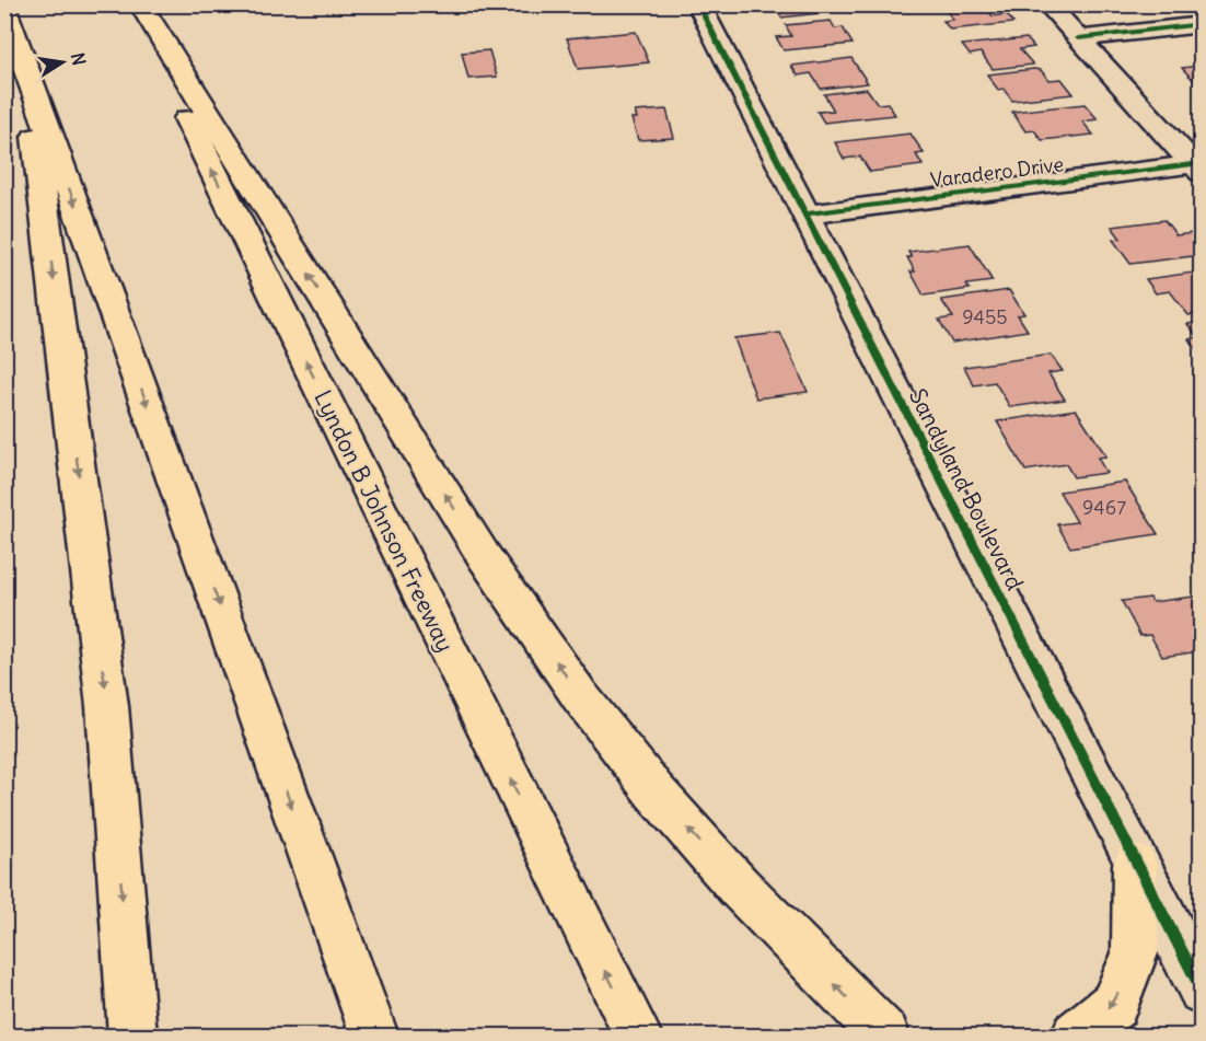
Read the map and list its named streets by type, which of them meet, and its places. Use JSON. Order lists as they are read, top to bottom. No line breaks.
{"streets":{"highway":["Lyndon B Johnson Freeway"],"street":["Varadero Drive","Sandyland Boulevard"]},"crossings":[["Varadero Drive","Sandyland Boulevard"]],"house_numbers":["9455","9467"],"north":"right"}
